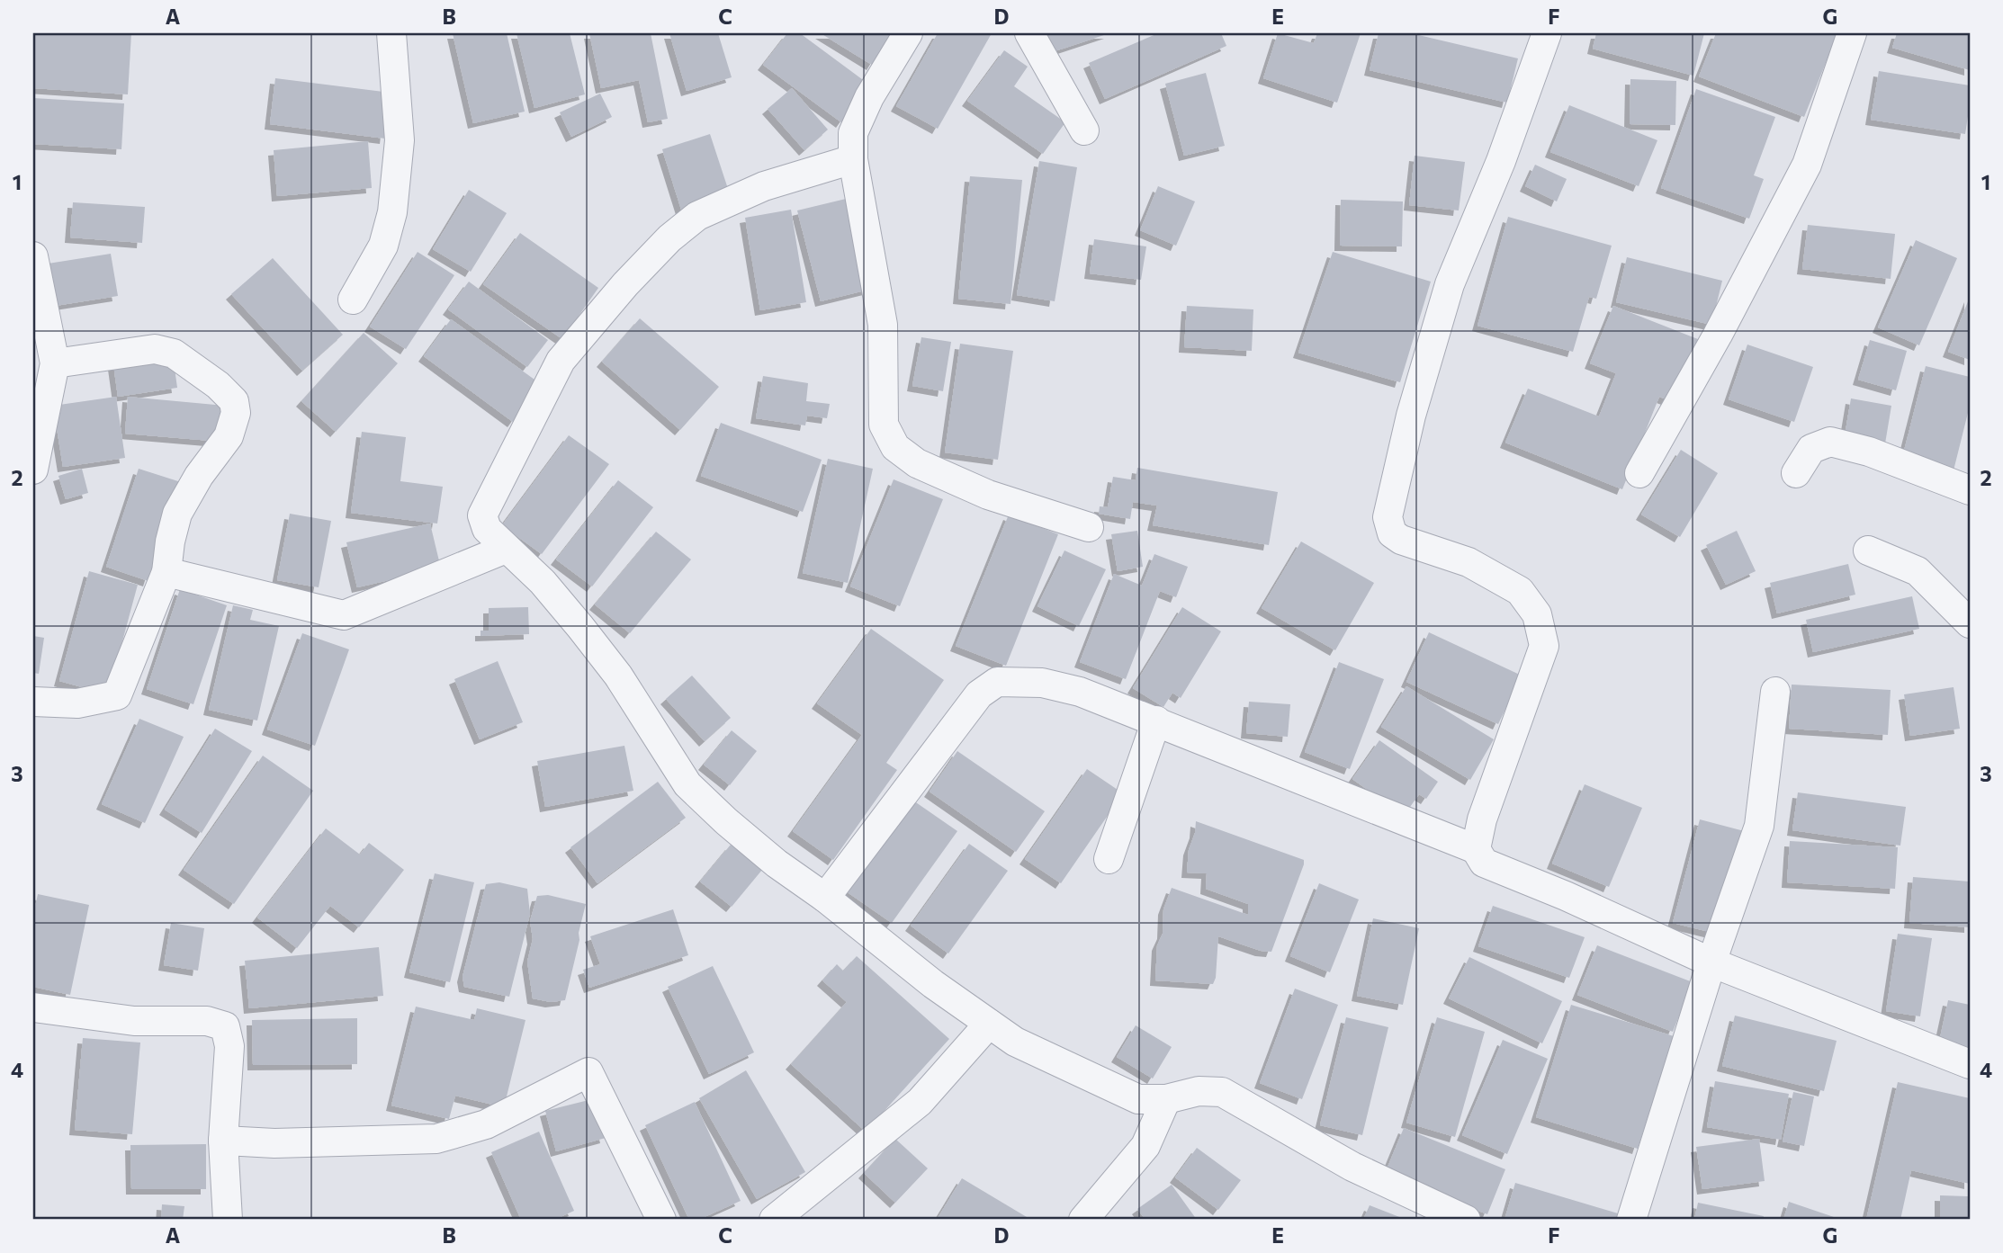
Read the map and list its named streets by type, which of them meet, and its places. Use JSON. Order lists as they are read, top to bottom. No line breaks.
{"grid":{"columns":["A","B","C","D","E","F","G"],"rows":["1","2","3","4"]}}
